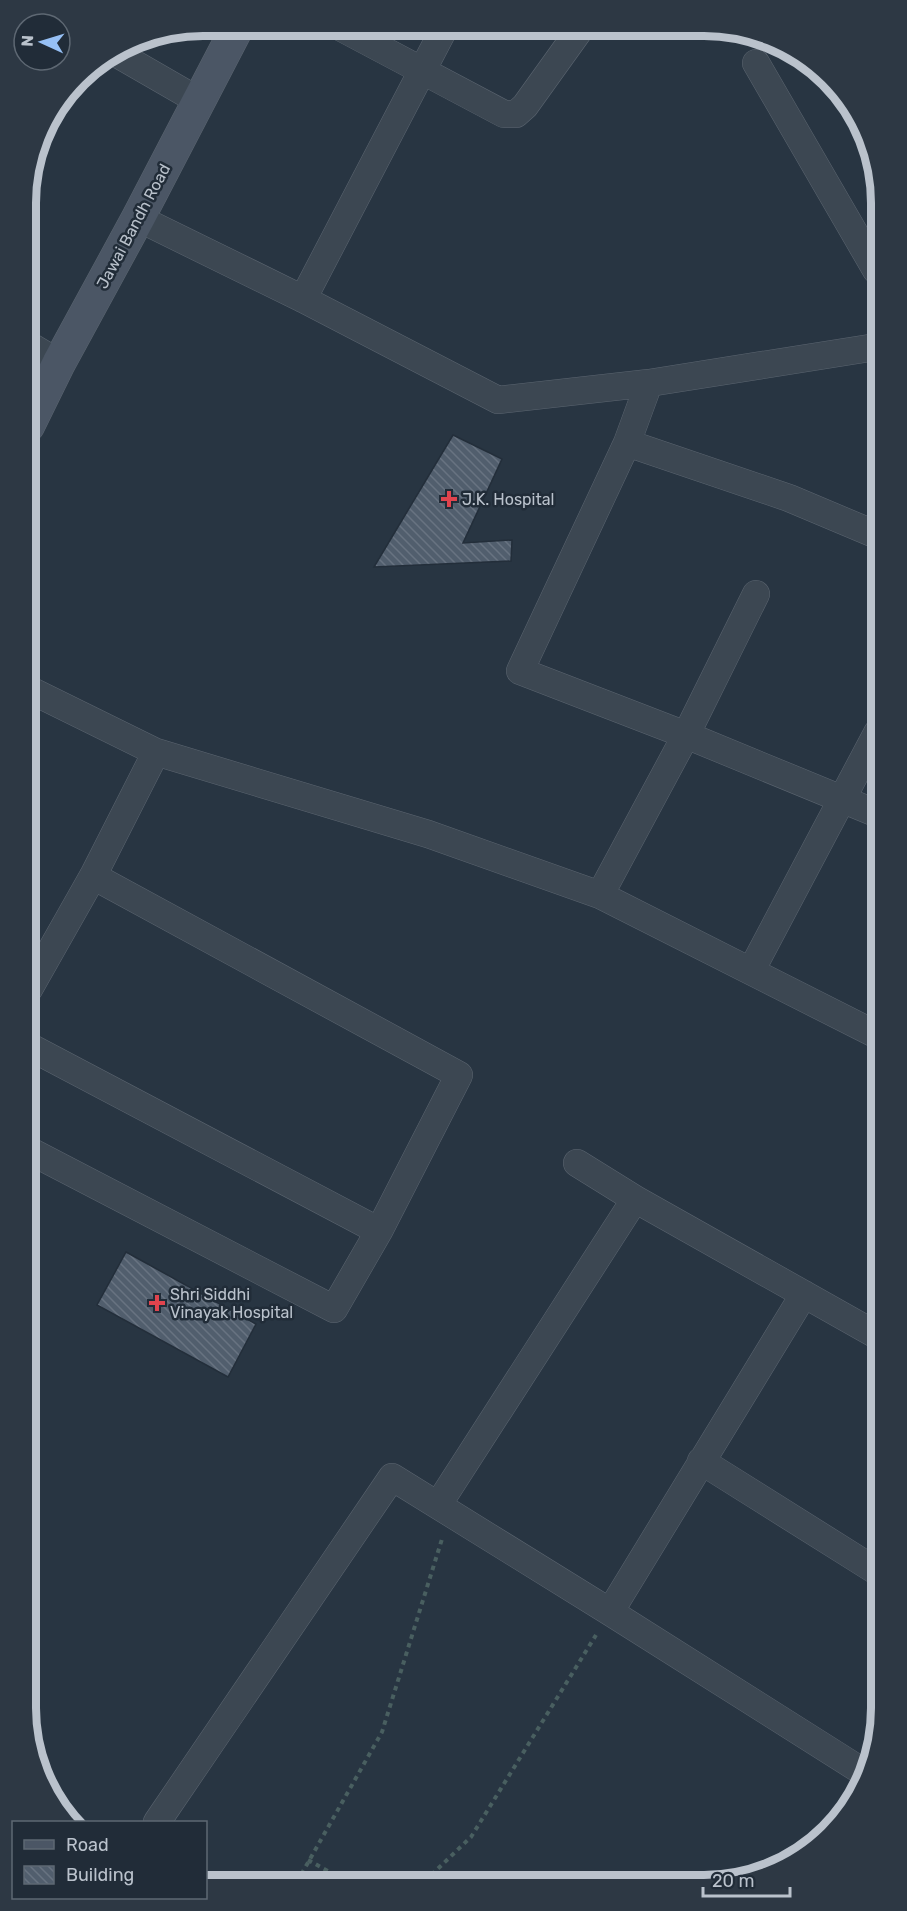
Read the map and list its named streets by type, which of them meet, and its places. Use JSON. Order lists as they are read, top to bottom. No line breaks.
{"streets":{"street":["Jawai Bandh Road"]},"places":{"health":["J.K. Hospital","Shri Siddhi Vinayak Hospital"]},"legend":["Road","Building"],"scale_bar":"20 m","north":"left"}
